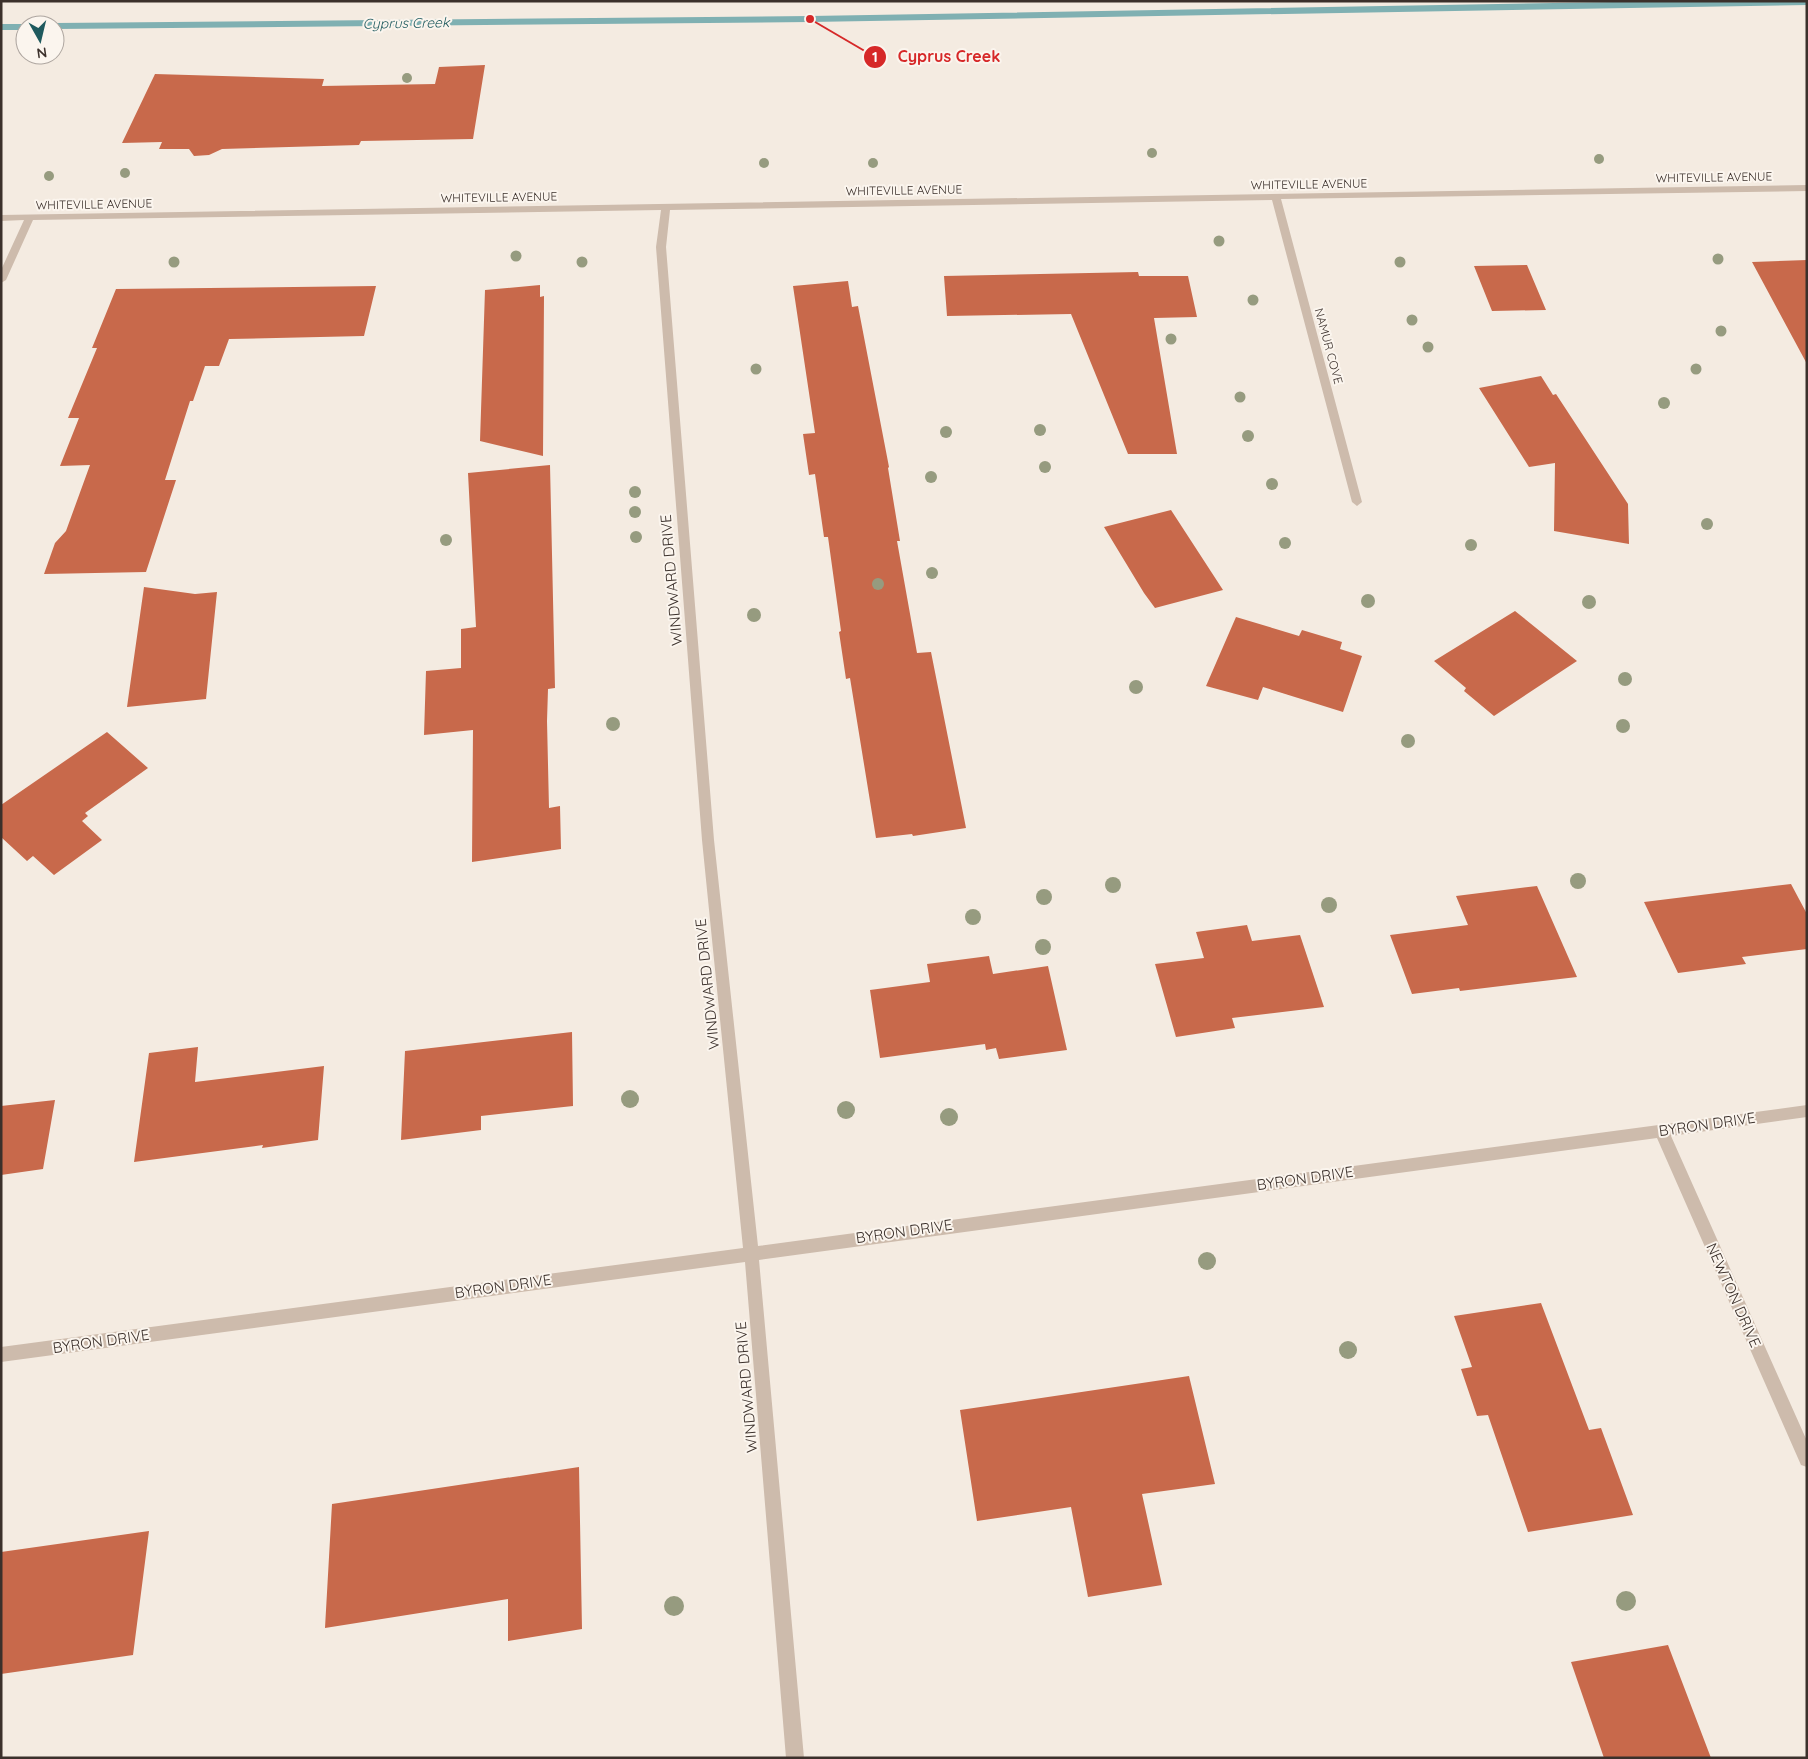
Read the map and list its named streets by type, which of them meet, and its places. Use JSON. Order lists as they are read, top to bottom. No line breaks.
{"streets":{"street":["WHITEVILLE AVENUE","NAMUR COVE","WINDWARD DRIVE","BYRON DRIVE","NEWTON DRIVE"]},"crossings":[["WHITEVILLE AVENUE","NAMUR COVE"],["WHITEVILLE AVENUE","WINDWARD DRIVE"],["WINDWARD DRIVE","BYRON DRIVE"],["BYRON DRIVE","NEWTON DRIVE"]],"water":["Cyprus Creek"],"places":["Cyprus Creek"],"north":"bottom"}
